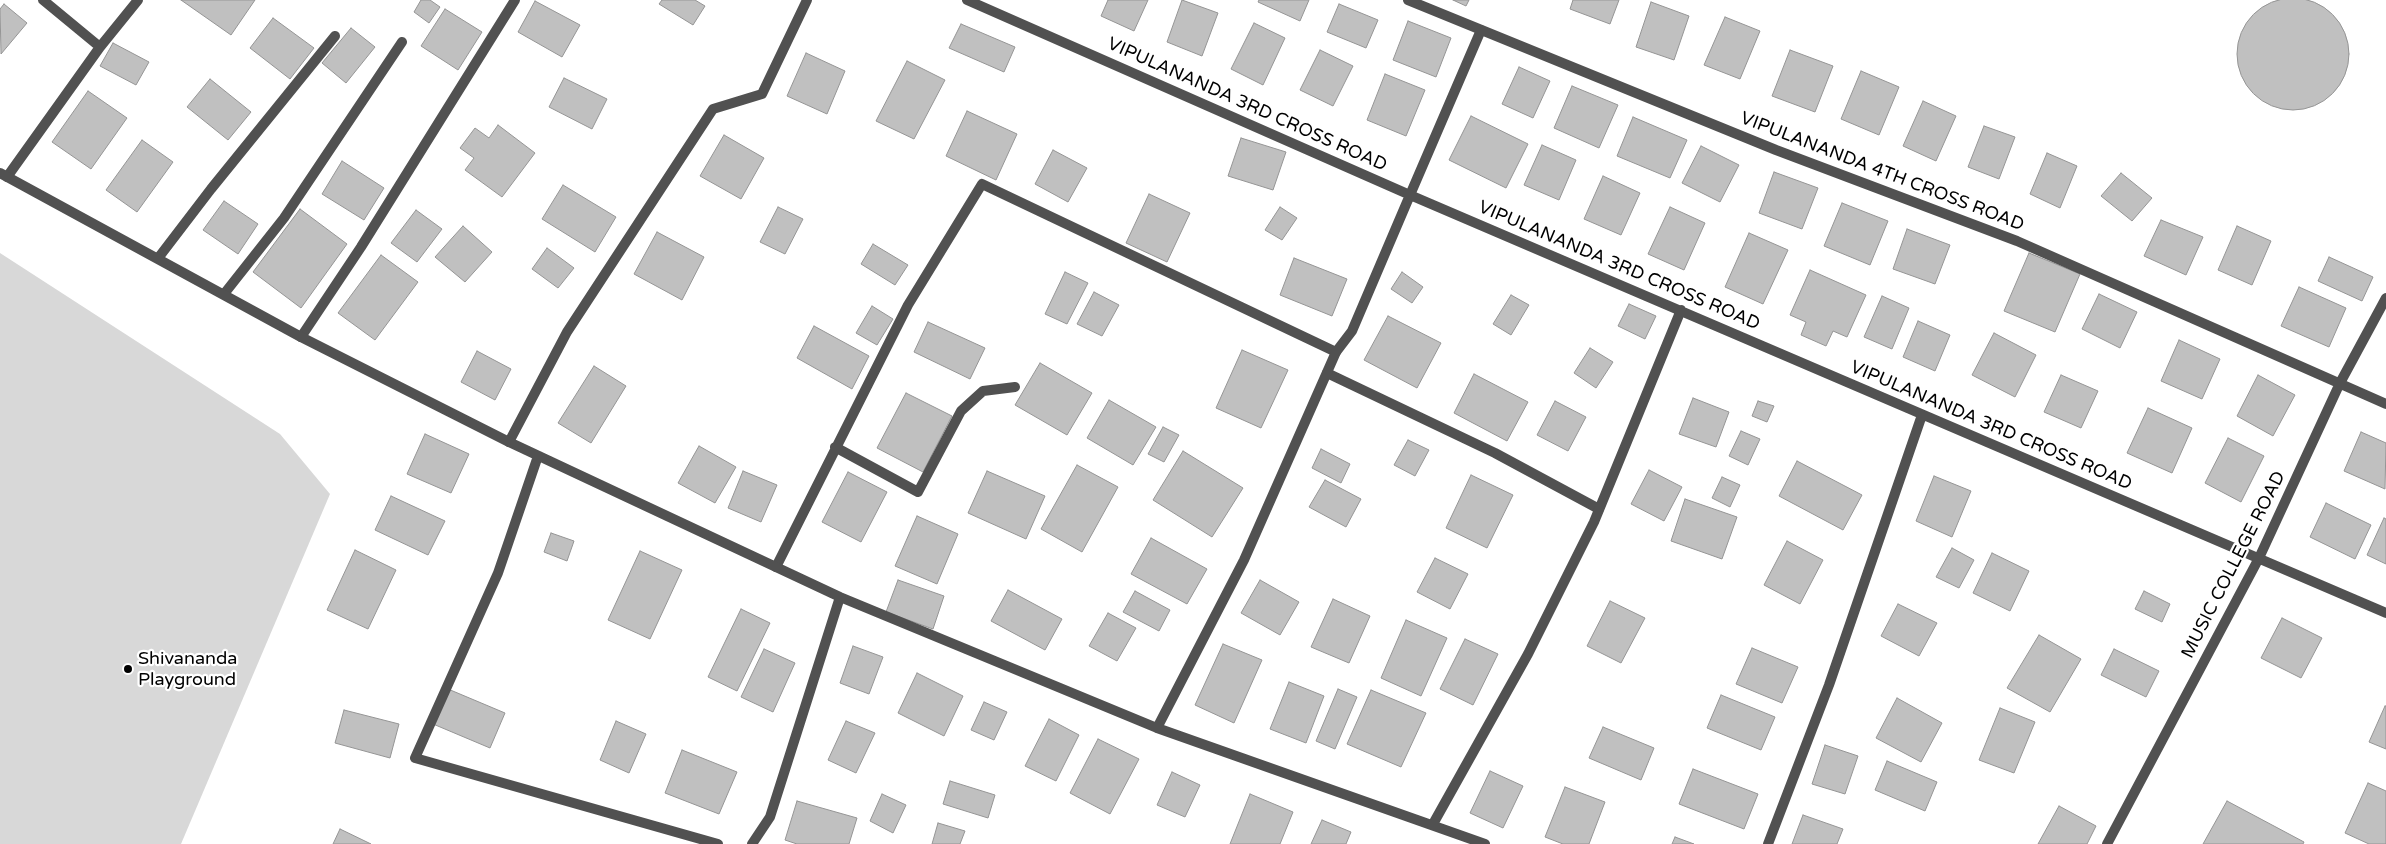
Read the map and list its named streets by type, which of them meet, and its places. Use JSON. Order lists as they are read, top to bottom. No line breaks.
{"streets":{"street":["VIPULANANDA 3RD CROSS ROAD","VIPULANANDA 4TH CROSS ROAD","MUSIC COLLEGE ROAD"]},"crossings":[["VIPULANANDA 3RD CROSS ROAD","MUSIC COLLEGE ROAD"],["VIPULANANDA 4TH CROSS ROAD","MUSIC COLLEGE ROAD"]],"places":["Shivananda Playground"]}
